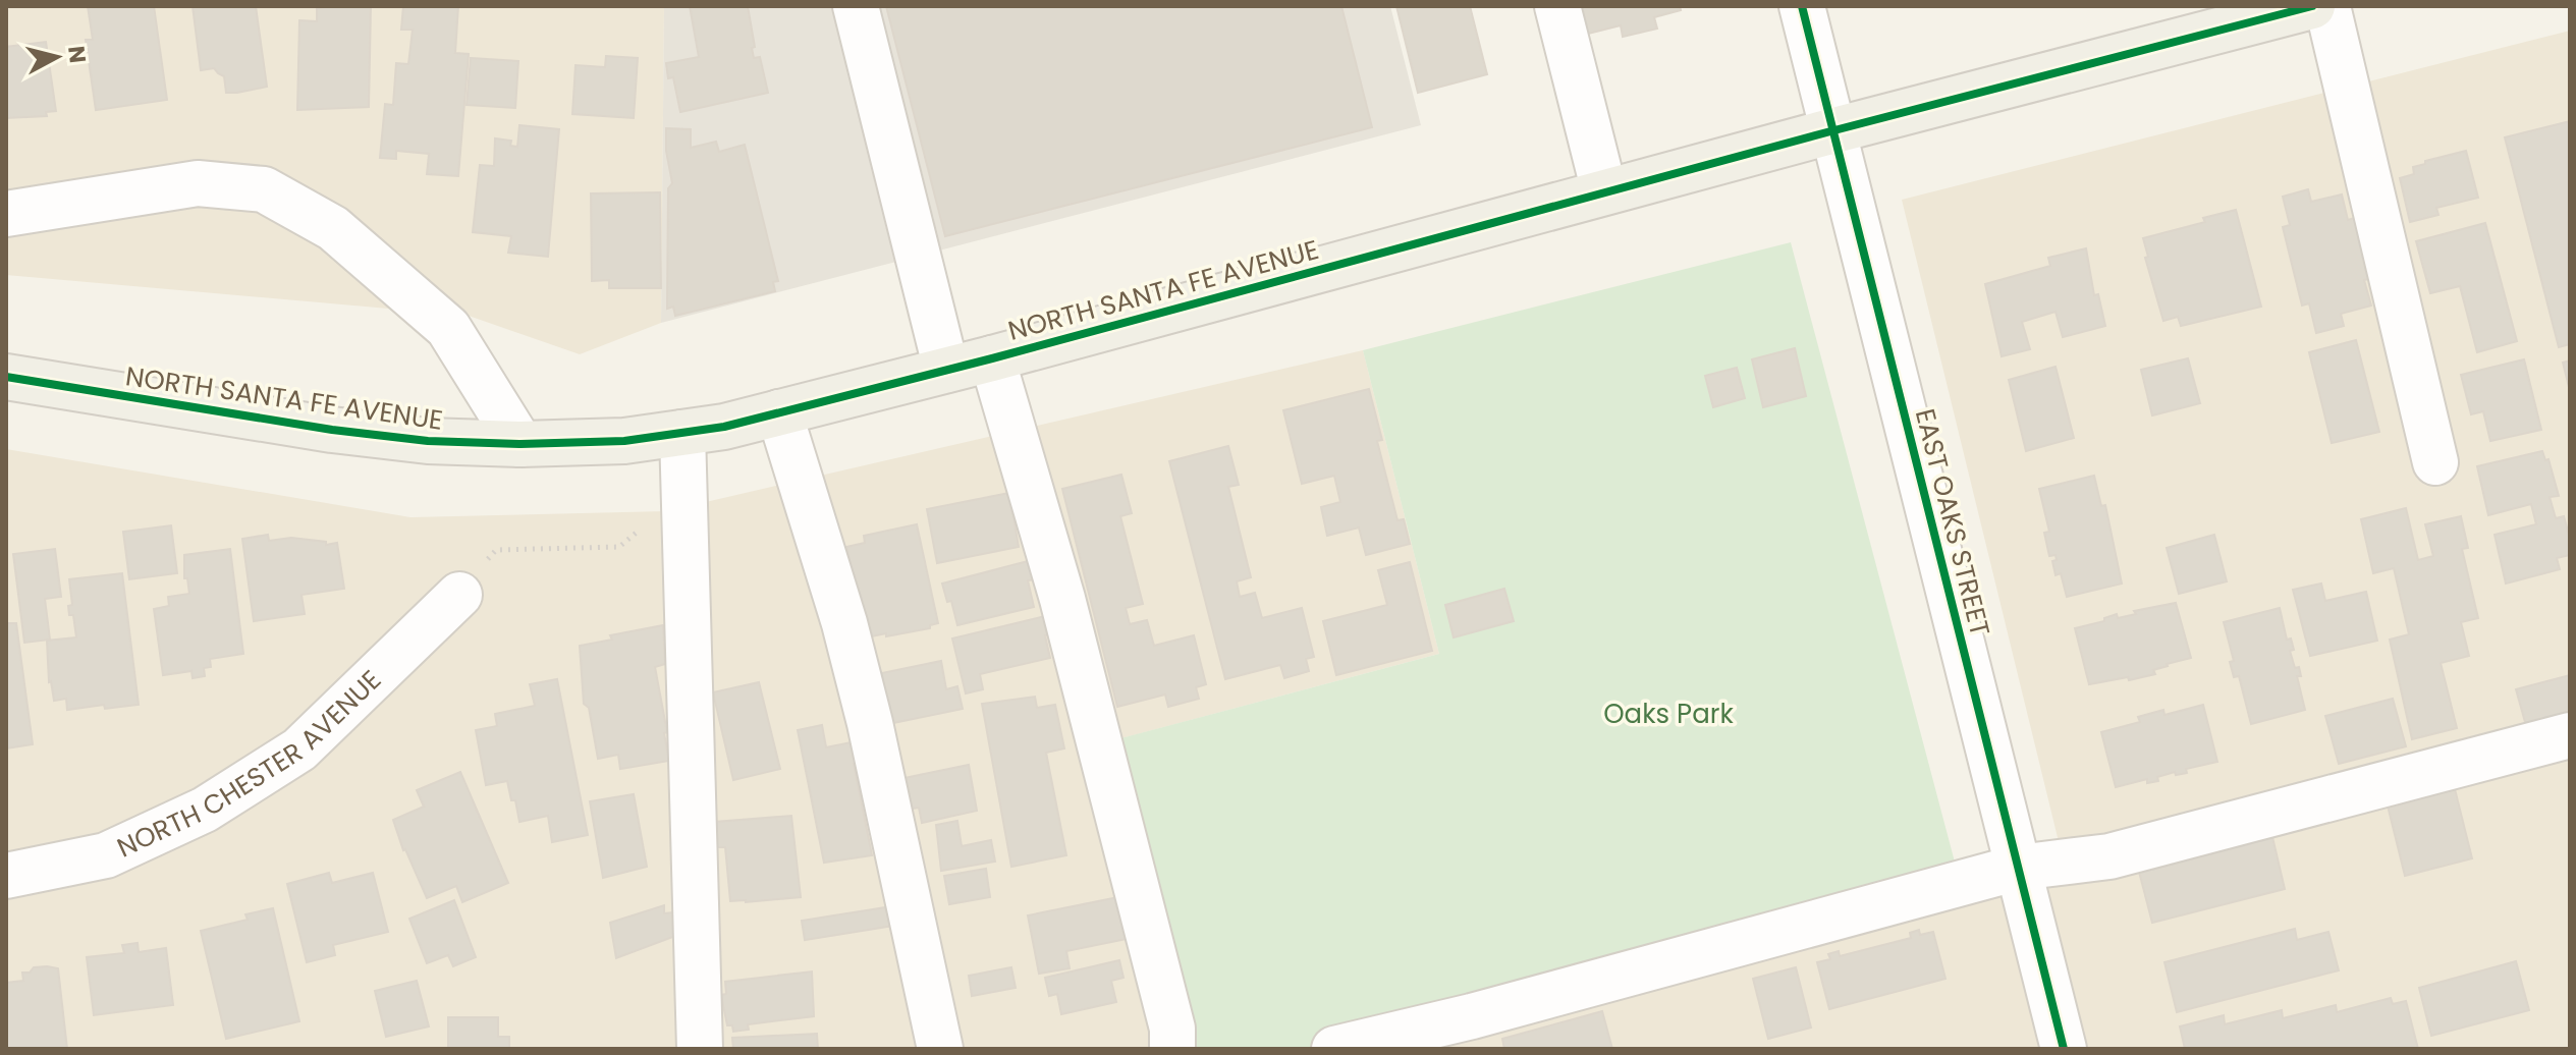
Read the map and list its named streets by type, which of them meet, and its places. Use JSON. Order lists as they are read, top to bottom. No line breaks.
{"streets":{"main road":["NORTH SANTA FE AVENUE"],"street":["EAST OAKS STREET","NORTH CHESTER AVENUE"]},"crossings":[["NORTH SANTA FE AVENUE","EAST OAKS STREET"]],"parks":["Oaks Park"],"north":"right"}
